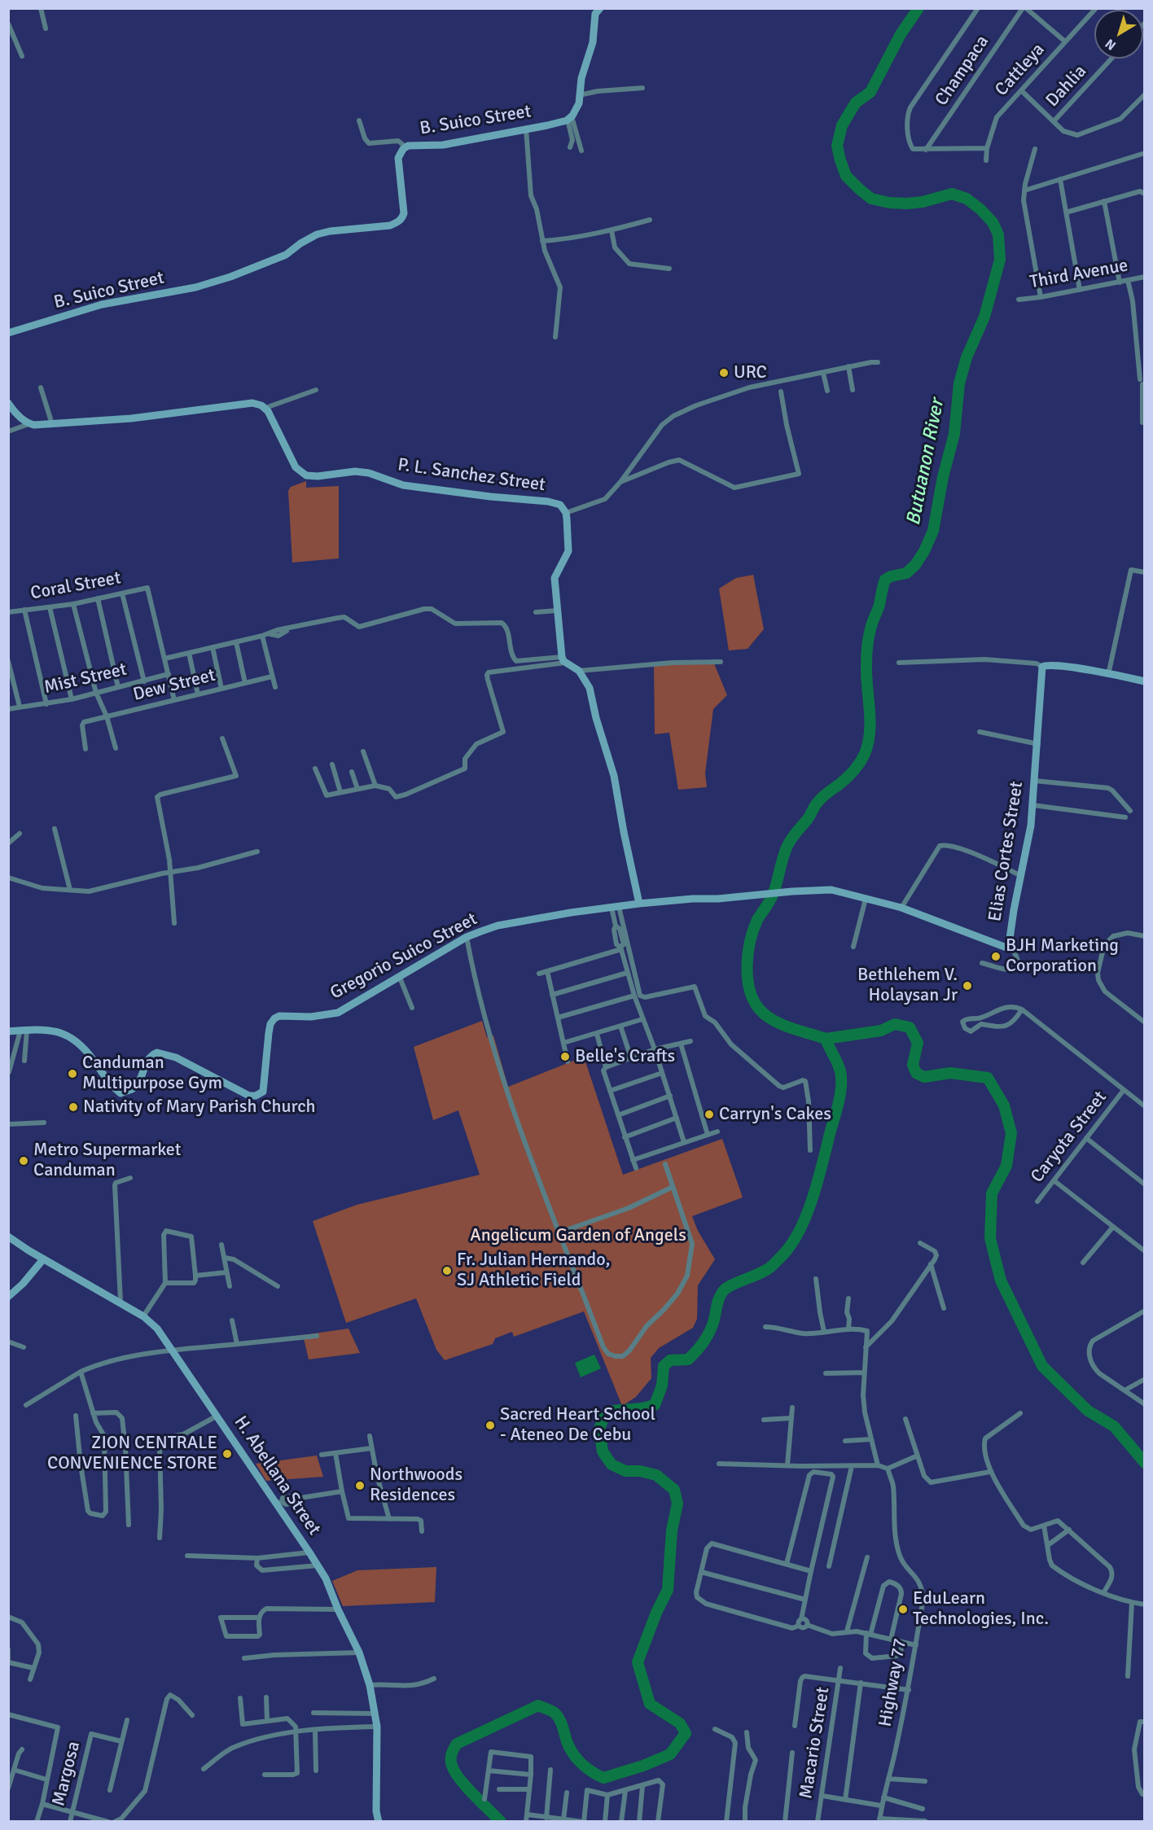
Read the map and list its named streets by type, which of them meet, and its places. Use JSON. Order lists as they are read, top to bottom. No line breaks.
{"streets":{"street":["Cattleya","Champaca","Dahlia","B. Suico Street","Third Avenue","P. L. Sanchez Street","Coral Street","Mist Street","Dew Street","Elias Cortes Street","Gregorio Suico Street","Caryota Street","H. Abellana Street","Highway 77","Macario Street","Margosa"]},"crossings":[["Elias Cortes Street","Gregorio Suico Street"]],"water":["Butuanon River"],"parks":["Angelicum Garden of Angels"],"places":["URC","BJH Marketing Corporation","Bethlehem V. Holaysan Jr","Belle's Crafts","Canduman Multipurpose Gym","Nativity of Mary Parish Church","Carryn's Cakes","Metro Supermarket Canduman","Fr. Julian Hernando, SJ Athletic Field","Sacred Heart School - Ateneo De Cebu","ZION CENTRALE CONVENIENCE STORE","Northwoods Residences","EduLearn Technologies, Inc."],"north":"bottom left"}
